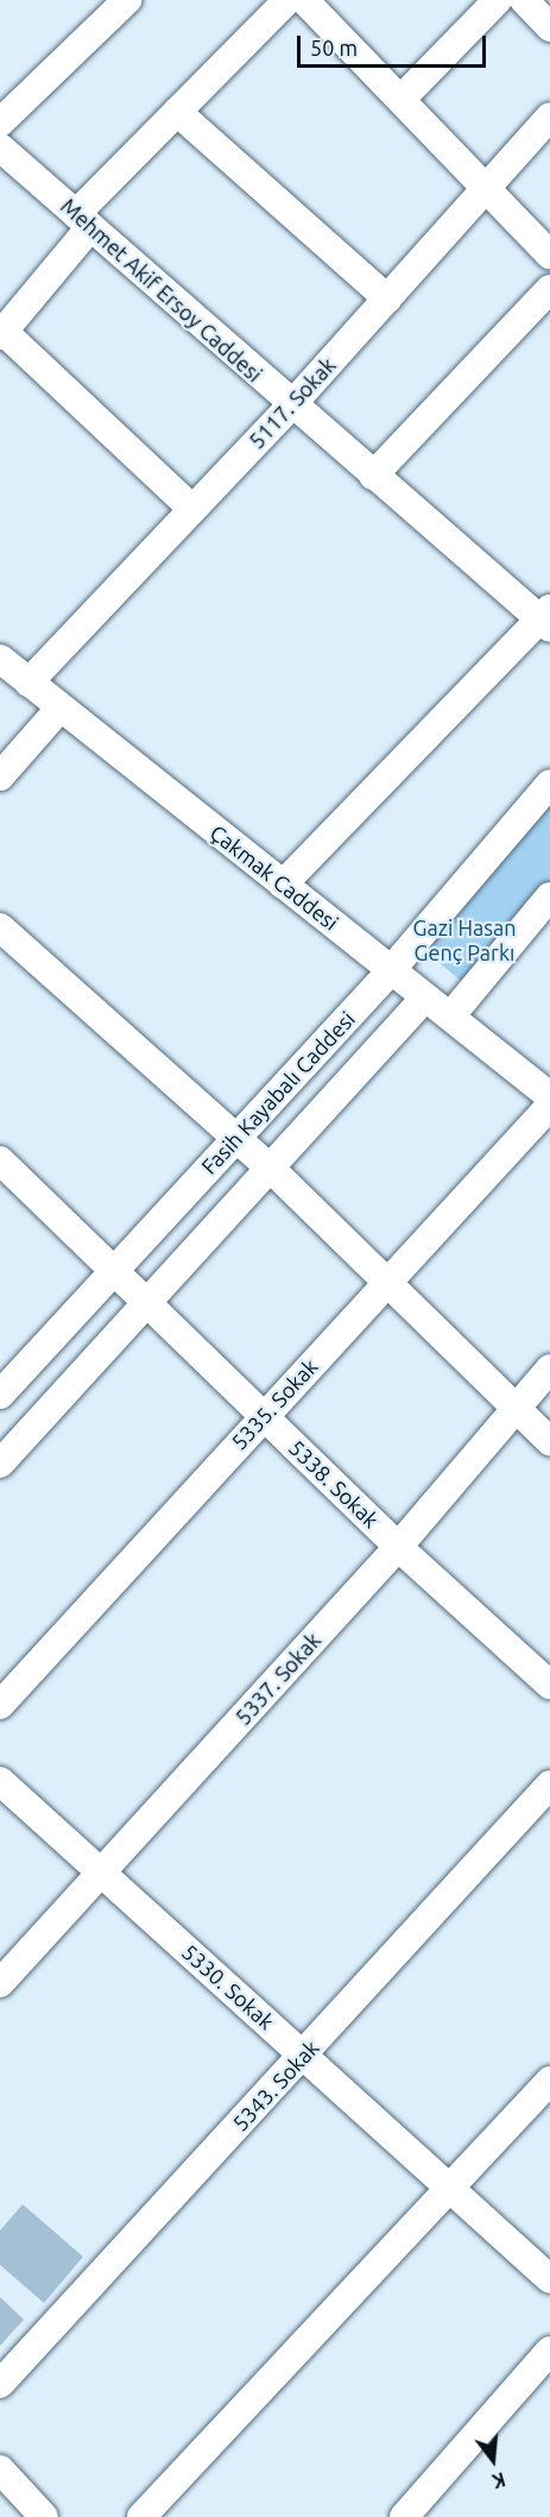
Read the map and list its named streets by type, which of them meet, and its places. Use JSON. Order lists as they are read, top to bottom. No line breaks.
{"streets":{"street":["Mehmet Akif Ersoy Caddesi","5117. Sokak","Çakmak Caddesi","Fasih Kayabalı Caddesi","5335. Sokak","5338. Sokak","5337. Sokak","5330. Sokak","5343. Sokak"]},"crossings":[["Mehmet Akif Ersoy Caddesi","5117. Sokak"],["5117. Sokak","Çakmak Caddesi"],["Çakmak Caddesi","Fasih Kayabalı Caddesi"],["Fasih Kayabalı Caddesi","5338. Sokak"],["5335. Sokak","5338. Sokak"],["5338. Sokak","5337. Sokak"],["5337. Sokak","5330. Sokak"],["5330. Sokak","5343. Sokak"]],"parks":["Gazi Hasan Genç Parkı"],"scale_bar":"50 m","north":"bottom"}
